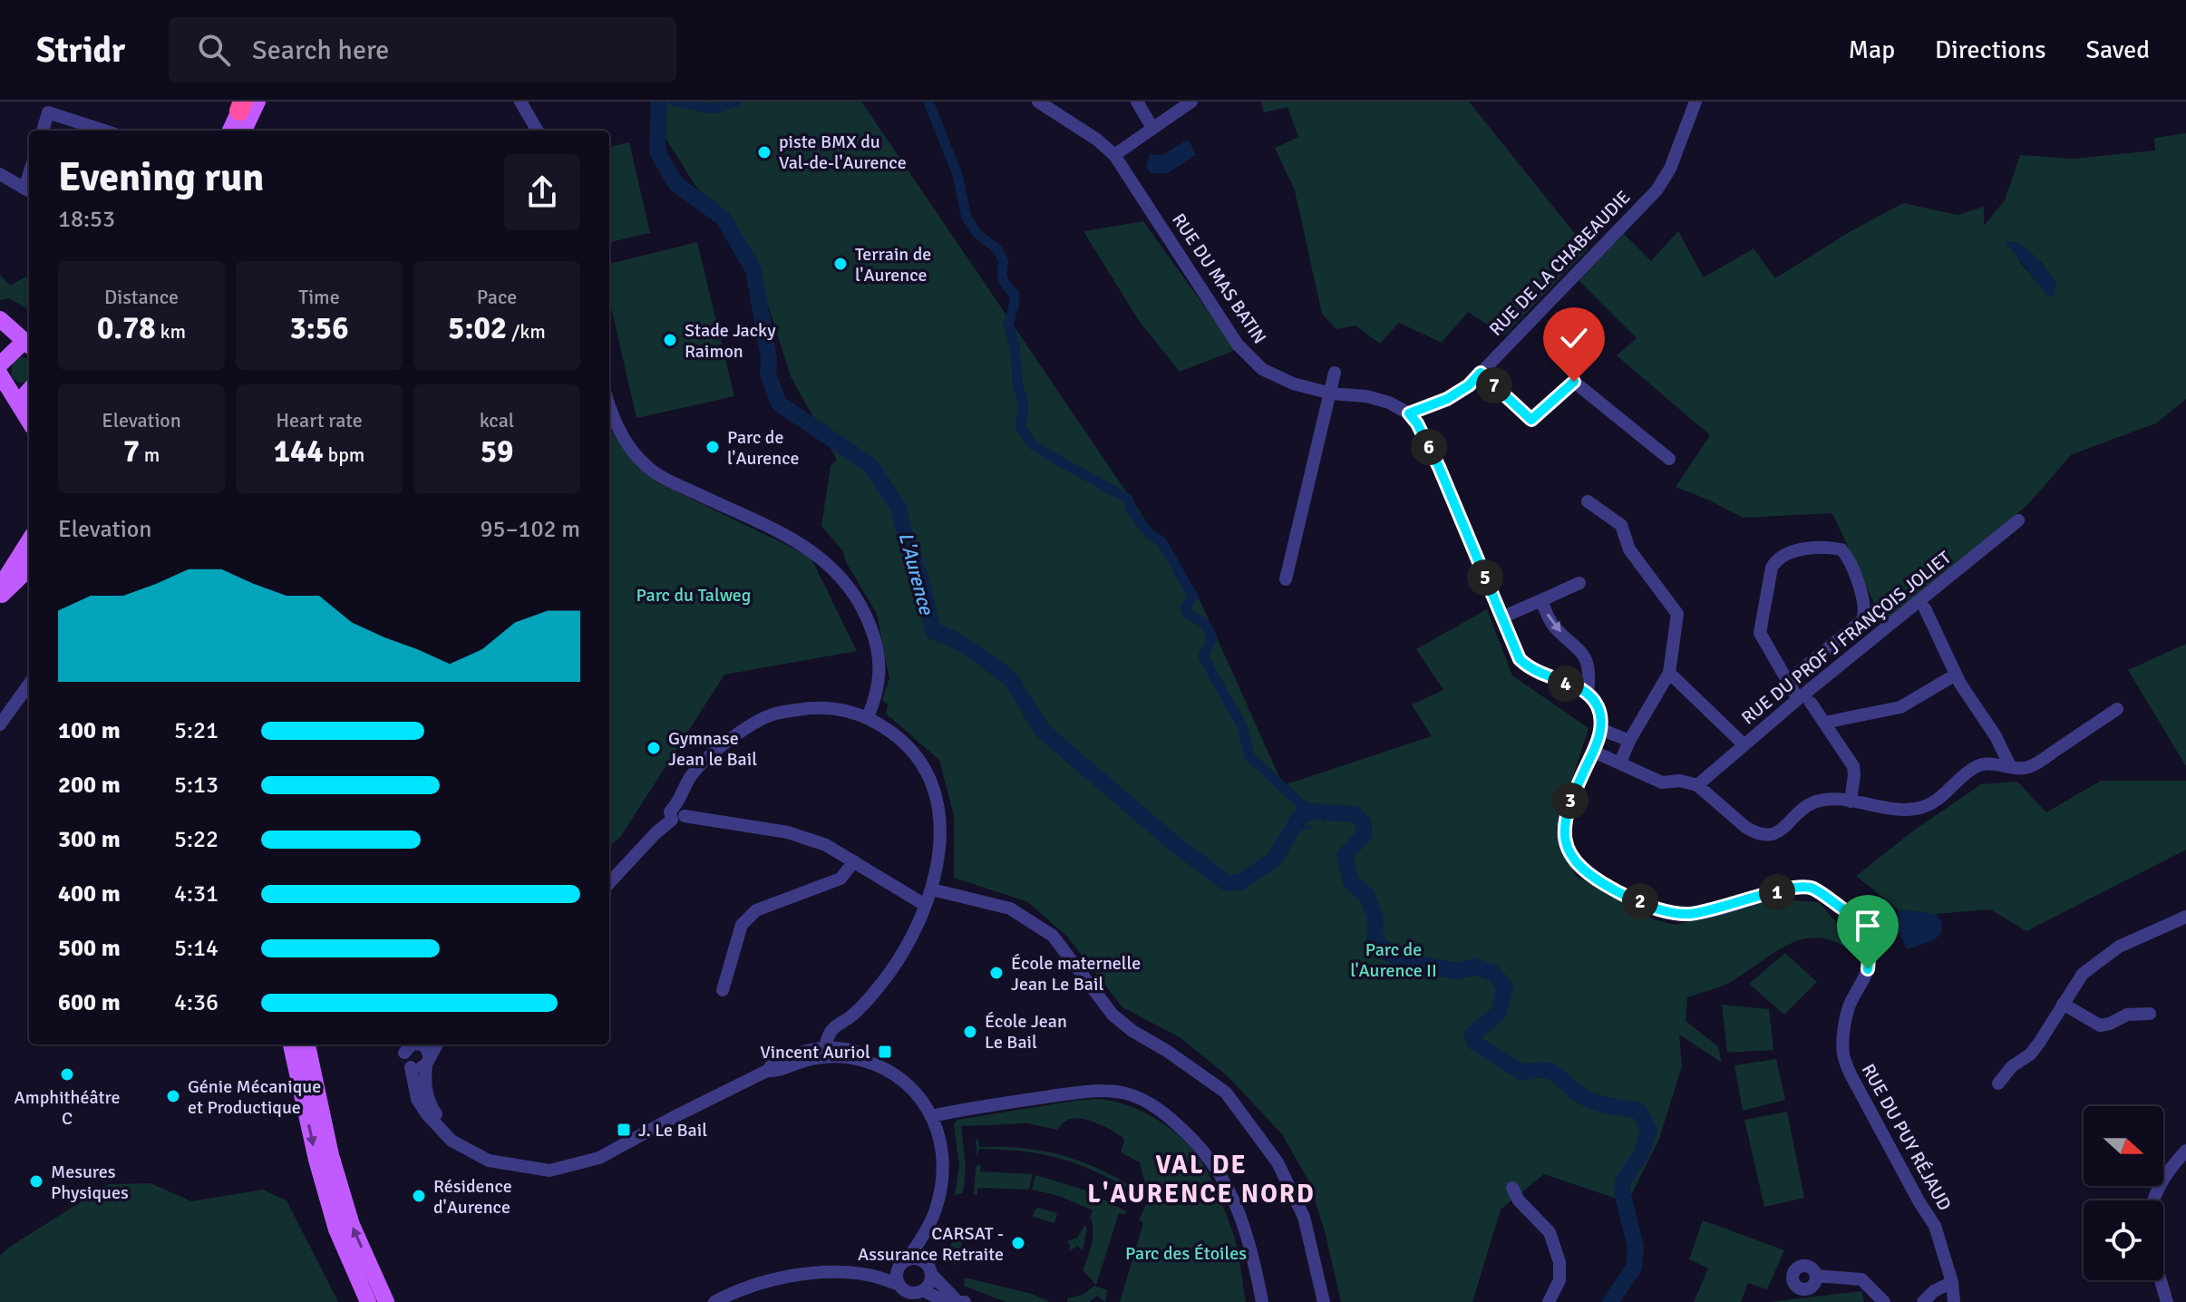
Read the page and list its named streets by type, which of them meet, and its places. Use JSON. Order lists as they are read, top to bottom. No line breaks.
{"streets":{"street":["RUE DE LA CHABEAUDIE","RUE DU MAS BATIN","RUE DU PROF J FRANÇOIS JOLIET","RUE DU PUY RÉJAUD"]},"crossings":[["RUE DE LA CHABEAUDIE","RUE DU MAS BATIN"]],"districts":["VAL DE L'AURENCE NORD"],"water":["L'Aurence"],"parks":["Parc du Talweg","Parc de l'Aurence II","Parc des Étoiles"],"places":{"other":["piste BMX du Val-de-l'Aurence","Terrain de l'Aurence","Stade Jacky Raimon","Parc de l'Aurence","Gymnase Jean le Bail","École maternelle Jean Le Bail","École Jean Le Bail","Amphithéâtre C","Génie Mécanique et Productique","Mesures Physiques","Résidence d'Aurence","CARSAT - Assurance Retraite"],"transit":["Vincent Auriol","J. Le Bail"]},"north":"right","page":{"header":"Stridr","search":"Search here","nav":["Map","Directions","Saved"],"heading":["Evening run","18:53"],"stats":[["Distance","0.78 km"],["Time","3:56"],["Pace","5:02 /km"],["Elevation","7 m"],["Heart rate","144 bpm"],["kcal","59"]],"pins":["7","6","5","4","3","1","2"],"chart":["Elevation","95–102 m"],"list":[{"name":"100 m","note":"5:21"},{"name":"200 m","note":"5:13"},{"name":"300 m","note":"5:22"},{"name":"400 m","note":"4:31"},{"name":"500 m","note":"5:14"},{"name":"600 m","note":"4:36"}]}}
